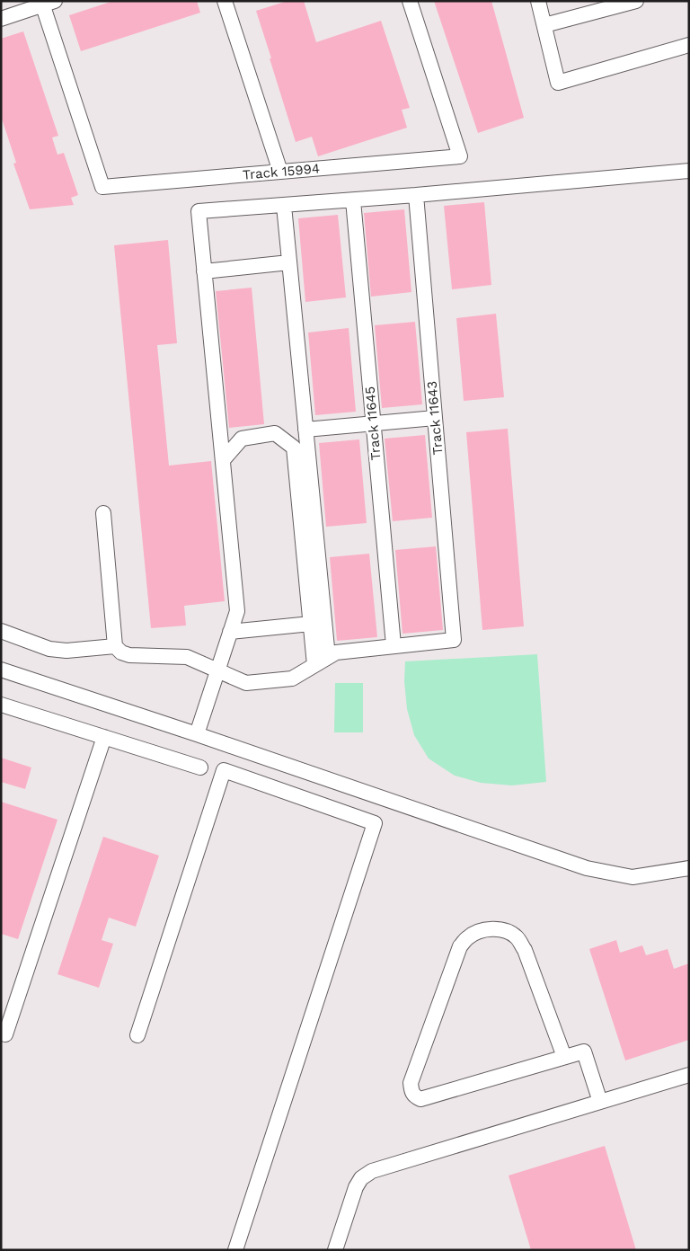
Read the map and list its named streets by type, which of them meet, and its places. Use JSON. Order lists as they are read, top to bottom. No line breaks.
{"streets":{"street":["Track 15994","Track 11643","Track 11645"]},"crossings":[["Track 11643","Track 11645"]]}
